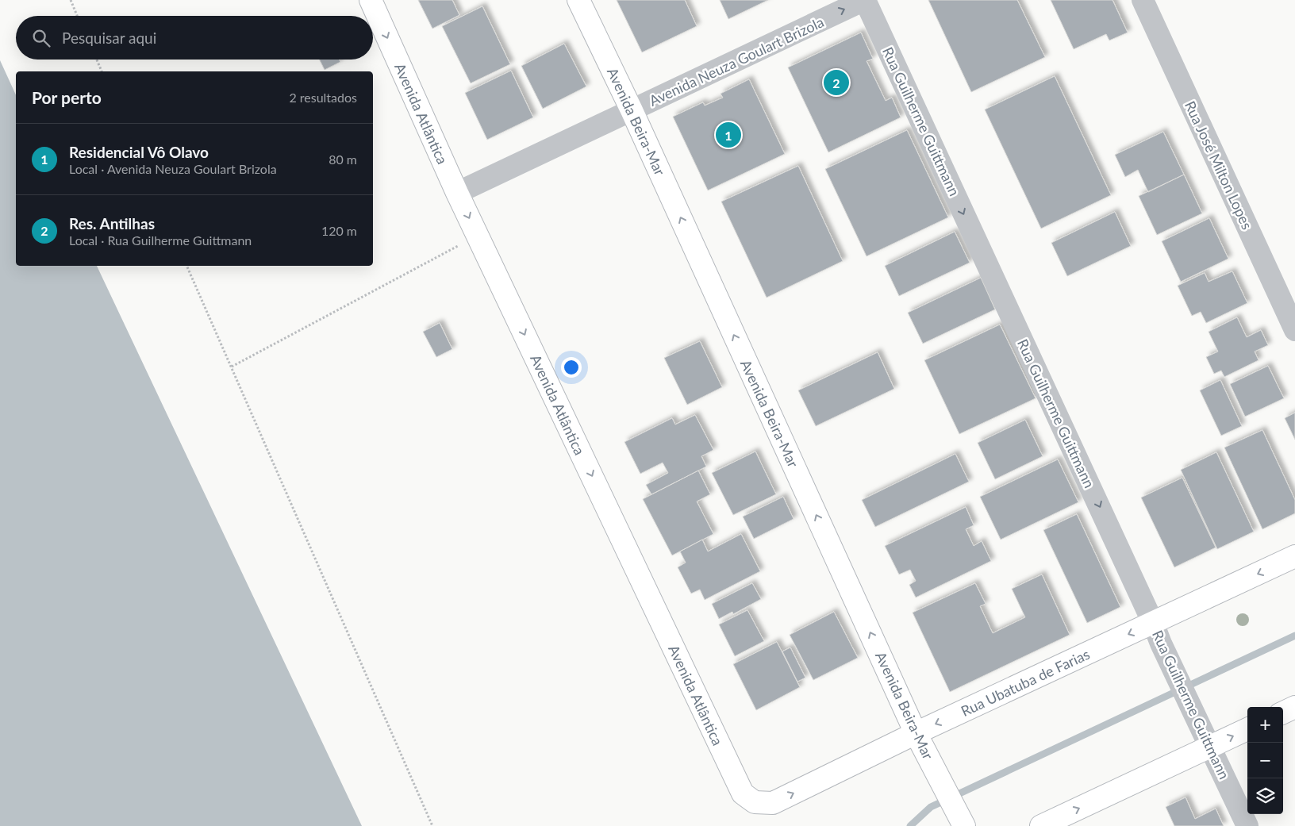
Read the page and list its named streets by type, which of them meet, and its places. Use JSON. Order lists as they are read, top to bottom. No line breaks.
{"streets":{"main road":["Avenida Atlântica","Avenida Beira-Mar","Rua Ubatuba de Farias"],"street":["Avenida Neuza Goulart Brizola","Rua Guilherme Guittmann","Rua José Milton Lopes"]},"crossings":[["Avenida Neuza Goulart Brizola","Avenida Atlântica"],["Avenida Neuza Goulart Brizola","Avenida Beira-Mar"],["Avenida Neuza Goulart Brizola","Rua Guilherme Guittmann"],["Avenida Atlântica","Rua Ubatuba de Farias"],["Avenida Beira-Mar","Rua Ubatuba de Farias"],["Rua Guilherme Guittmann","Rua Ubatuba de Farias"]],"one_way":["Avenida Neuza Goulart Brizola","Avenida Atlântica","Avenida Beira-Mar","Rua Guilherme Guittmann"],"page":{"search":"Pesquisar aqui","pins":["2","1"],"heading":["Por perto","2 resultados"],"list":[{"mark":"1","name":"Residencial Vô Olavo","note":"Local · Avenida Neuza Goulart Brizola","value":"80 m"},{"mark":"2","name":"Res. Antilhas","note":"Local · Rua Guilherme Guittmann","value":"120 m"}],"map_buttons":["+","−"]}}
